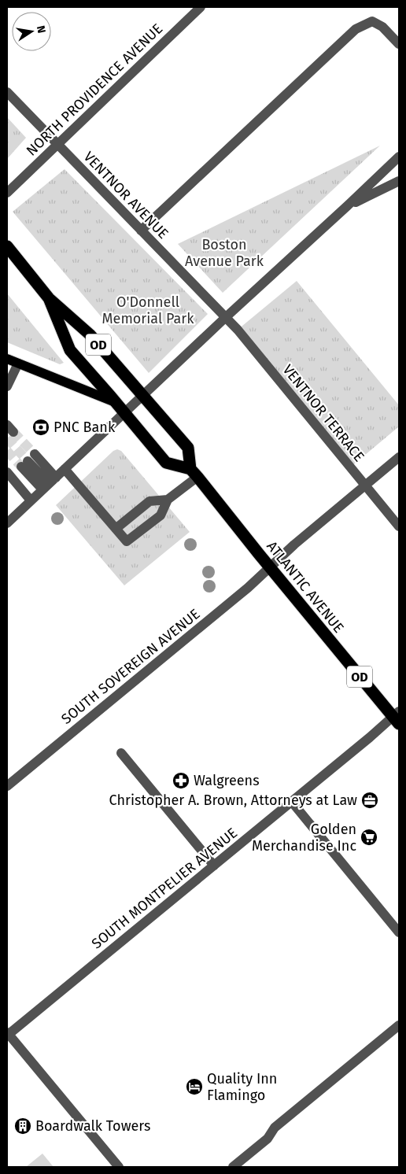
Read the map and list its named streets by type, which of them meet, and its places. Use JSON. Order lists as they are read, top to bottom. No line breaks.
{"streets":{"highway":["OD","ATLANTIC AVENUE"],"street":["NORTH PROVIDENCE AVENUE","VENTNOR AVENUE","VENTNOR TERRACE","SOUTH SOVEREIGN AVENUE","SOUTH MONTPELIER AVENUE"]},"crossings":[["NORTH PROVIDENCE AVENUE","VENTNOR AVENUE"],["VENTNOR AVENUE","VENTNOR TERRACE"],["OD","ATLANTIC AVENUE"],["VENTNOR TERRACE","SOUTH SOVEREIGN AVENUE"],["ATLANTIC AVENUE","SOUTH SOVEREIGN AVENUE"],["ATLANTIC AVENUE","SOUTH MONTPELIER AVENUE"]],"parks":["Boston Avenue Park","O'Donnell Memorial Park"],"places":{"bank":["PNC Bank"],"pharmacy":["Walgreens"],"office":["Christopher A. Brown, Attorneys at Law"],"supermarket":["Golden Merchandise Inc"],"hotel":["Quality Inn Flamingo"],"building":["Boardwalk Towers"]},"north":"right"}
